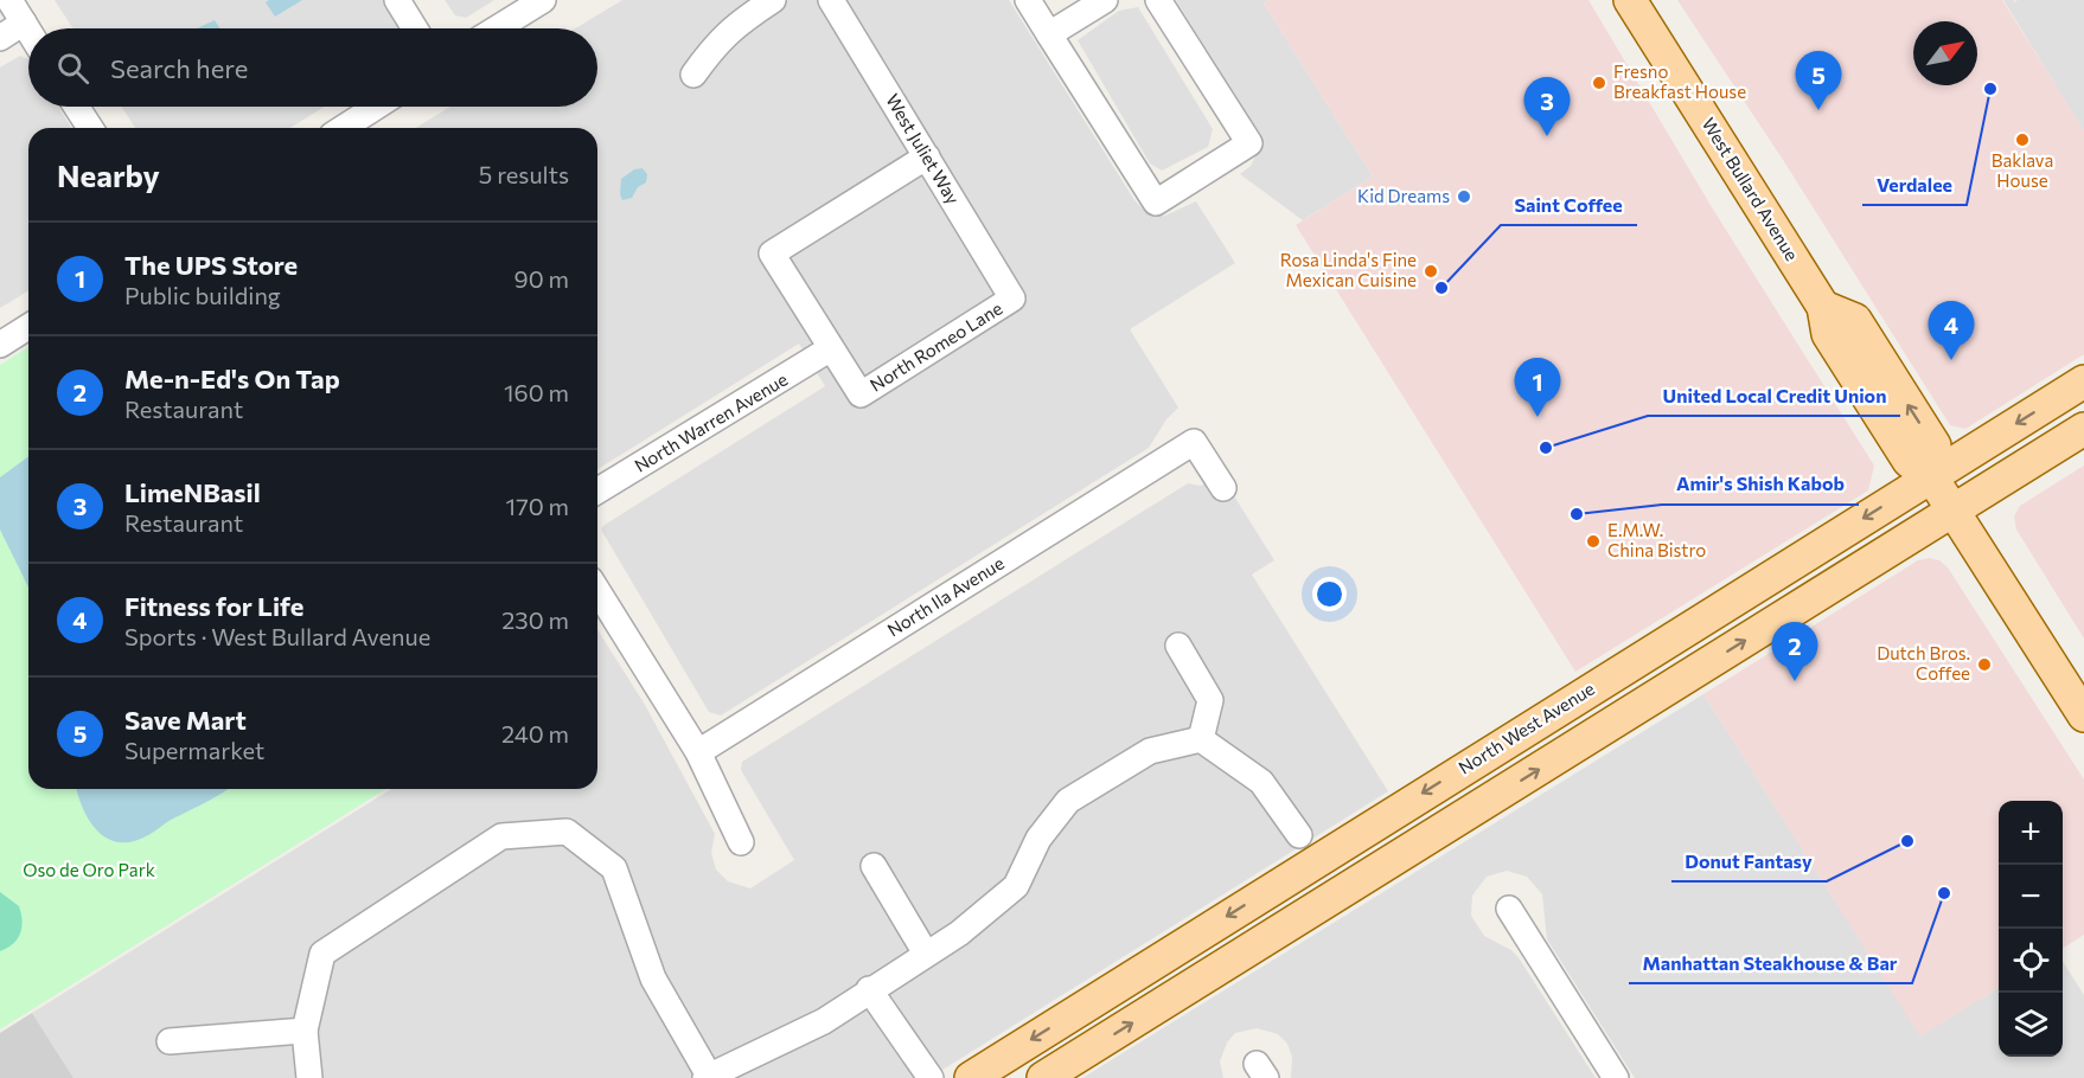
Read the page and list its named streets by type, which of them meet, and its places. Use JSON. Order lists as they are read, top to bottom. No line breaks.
{"streets":{"main road":["West Bullard Avenue","North West Avenue"],"street":["West Juliet Way","North Romeo Lane","North Warren Avenue","North Ila Avenue"]},"crossings":[["West Juliet Way","North Romeo Lane"],["West Bullard Avenue","North West Avenue"],["North Romeo Lane","North Warren Avenue"]],"parks":["Oso de Oro Park"],"places":["Fresno Breakfast House","Verdalee","Baklava House","Kid Dreams","Rosa Linda's Fine Mexican Cuisine","Saint Coffee","United Local Credit Union","Amir's Shish Kabob","E.M.W. China Bistro","Dutch Bros. Coffee","Donut Fantasy","Manhattan Steakhouse & Bar"],"north":"top right","page":{"search":"Search here","pins":["5","3","4","1","2"],"heading":["Nearby","5 results"],"list":[{"mark":"1","name":"The UPS Store","note":"Public building","value":"90 m"},{"mark":"2","name":"Me-n-Ed's On Tap","note":"Restaurant","value":"160 m"},{"mark":"3","name":"LimeNBasil","note":"Restaurant","value":"170 m"},{"mark":"4","name":"Fitness for Life","note":"Sports · West Bullard Avenue","value":"230 m"},{"mark":"5","name":"Save Mart","note":"Supermarket","value":"240 m"}],"map_buttons":["+","−"]}}
